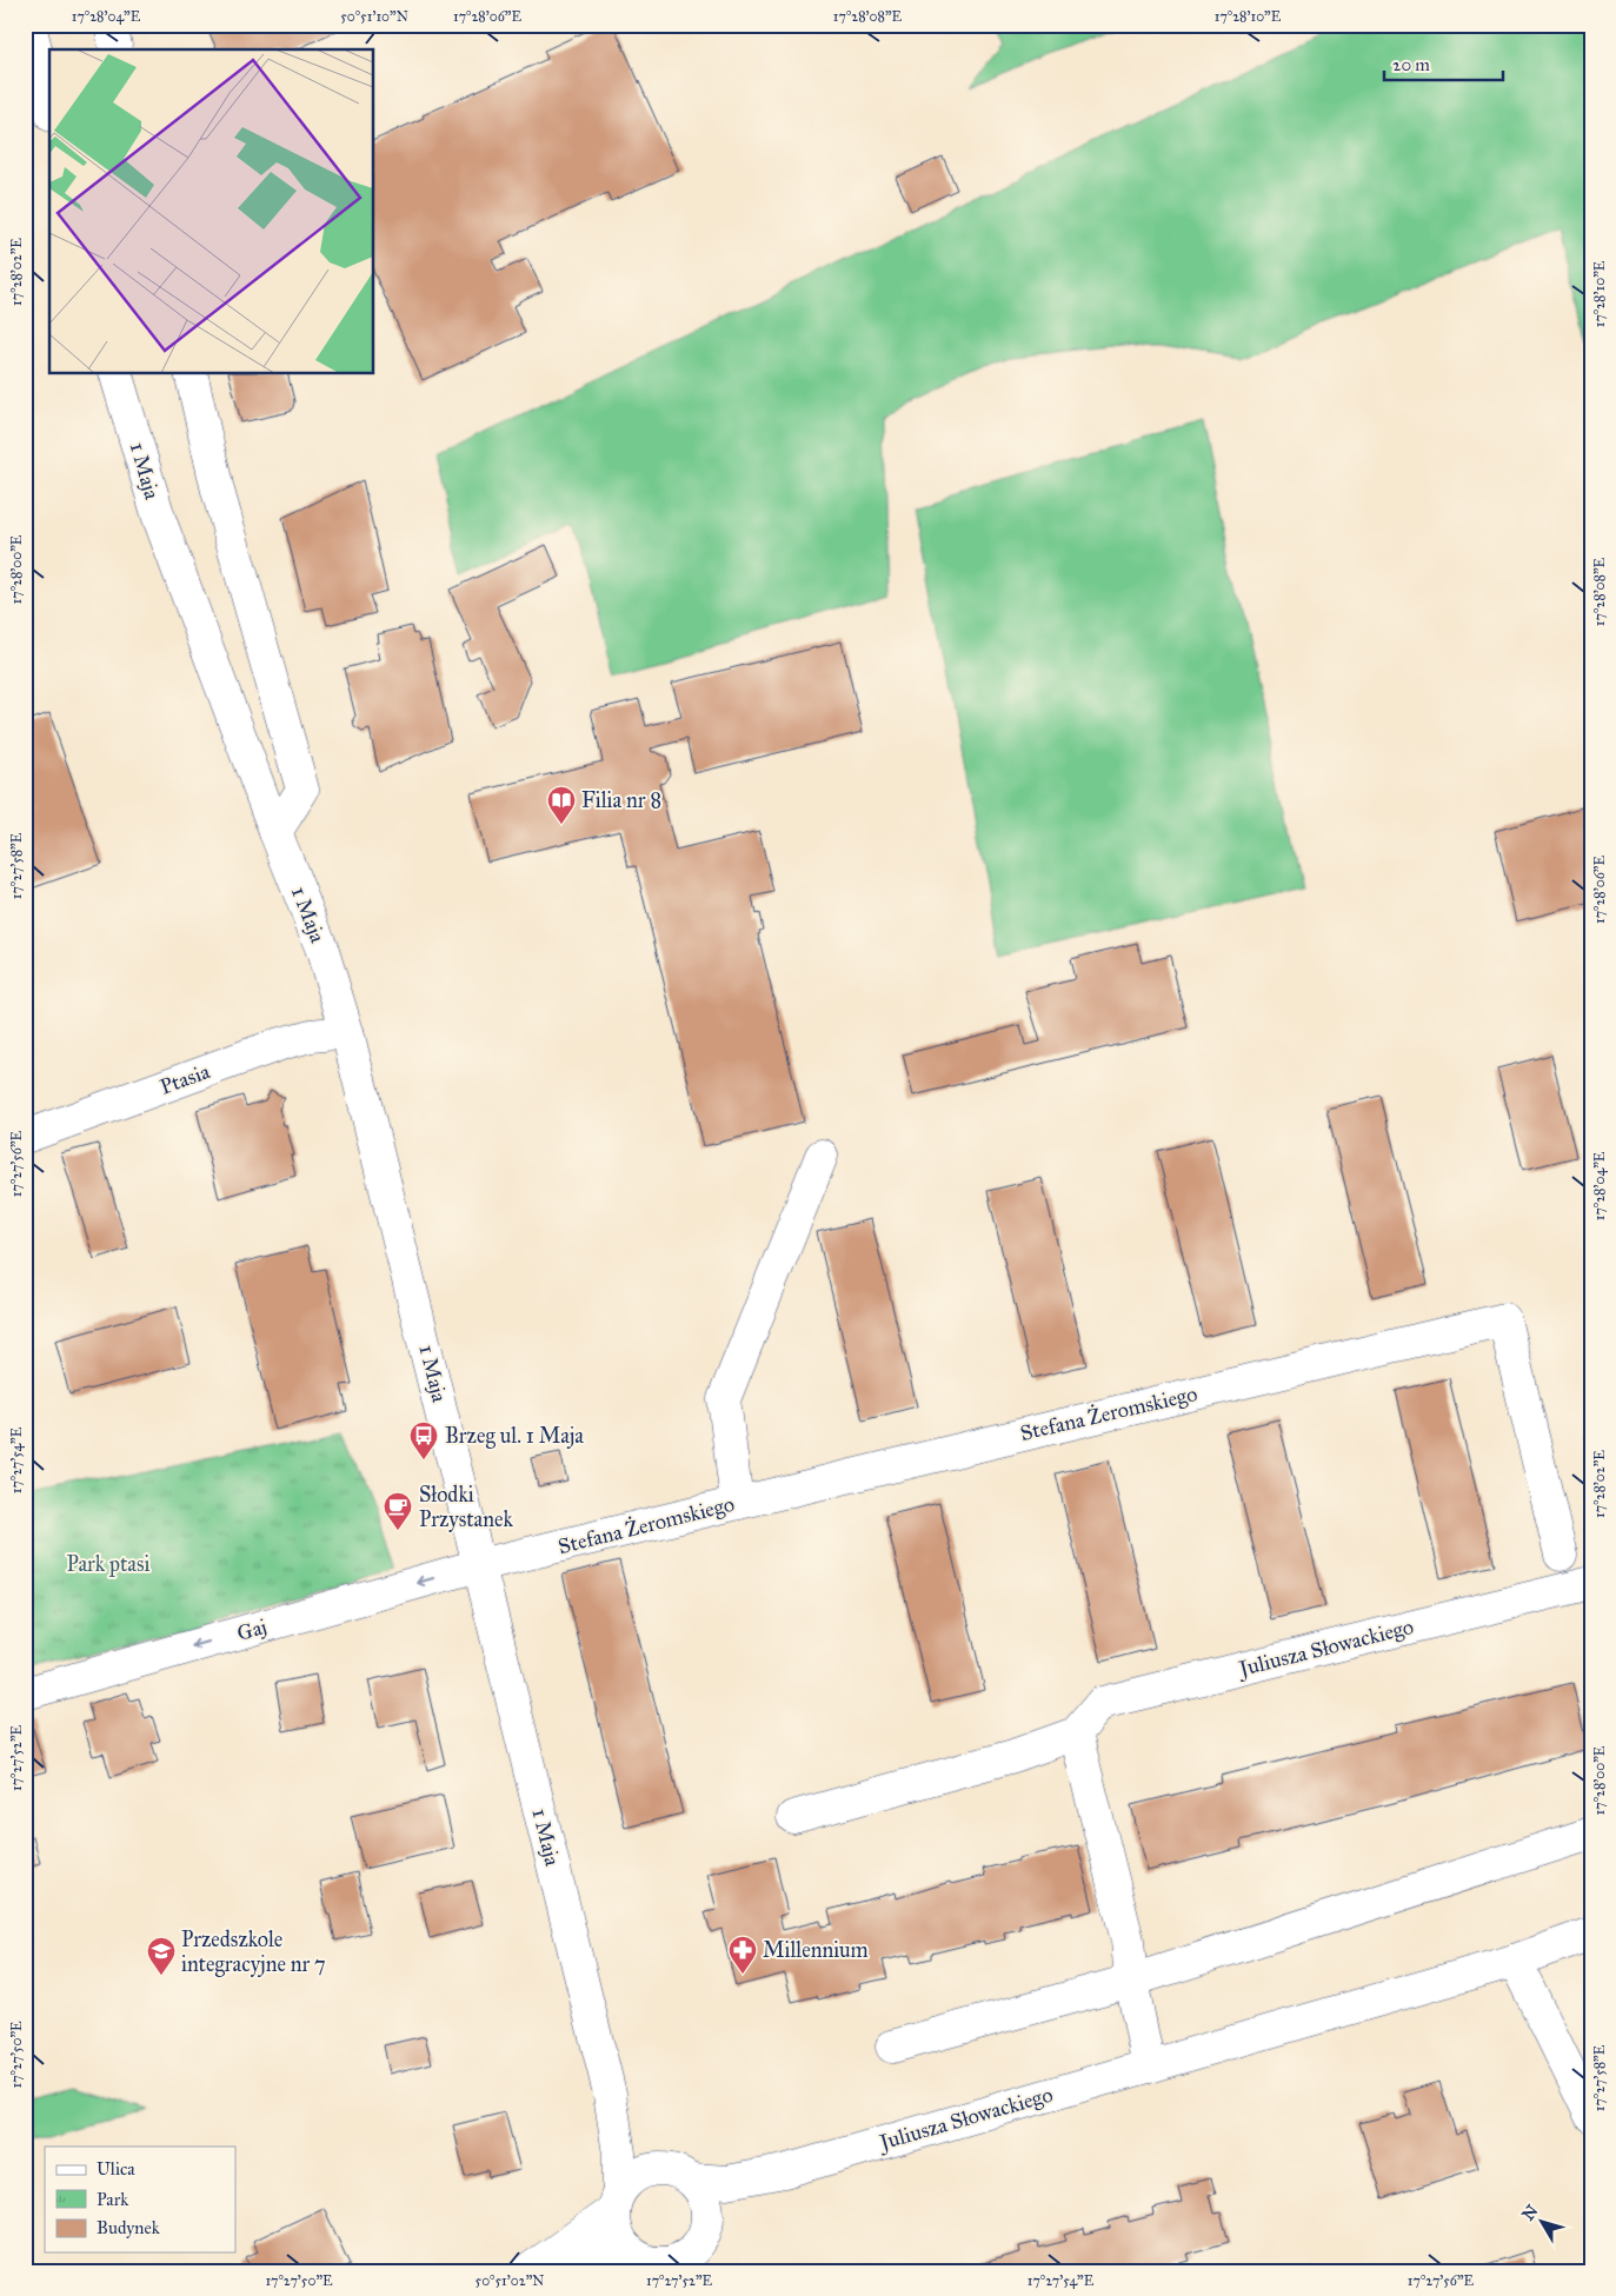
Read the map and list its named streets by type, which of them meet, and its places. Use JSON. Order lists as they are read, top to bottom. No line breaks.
{"streets":{"street":["1 Maja","Ptasia","Stefana Żeromskiego","Gaj","Juliusza Słowackiego"]},"crossings":[["1 Maja","Ptasia"],["1 Maja","Stefana Żeromskiego"],["1 Maja","Gaj"],["1 Maja","Juliusza Słowackiego"],["Stefana Żeromskiego","Gaj"]],"one_way":["Gaj"],"parks":["Park ptasi"],"places":{"library":["Filia nr 8"],"bus stop":["Brzeg ul. 1 Maja"],"cafe":["Słodki Przystanek"],"pharmacy":["Millennium"],"school or university":["Przedszkole integracyjne nr 7"]},"legend":["Ulica","Park","Budynek"],"scale_bar":"20 m","north":"top left","coordinates":["17°28'04\"E","50°51'10\"N","17°28'06\"E","17°28'08\"E","17°28'10\"E","17°28'02\"E","17°28'00\"E","17°27'58\"E","17°27'56\"E","17°27'54\"E","17°27'52\"E","17°27'50\"E","50°51'02\"N"]}
